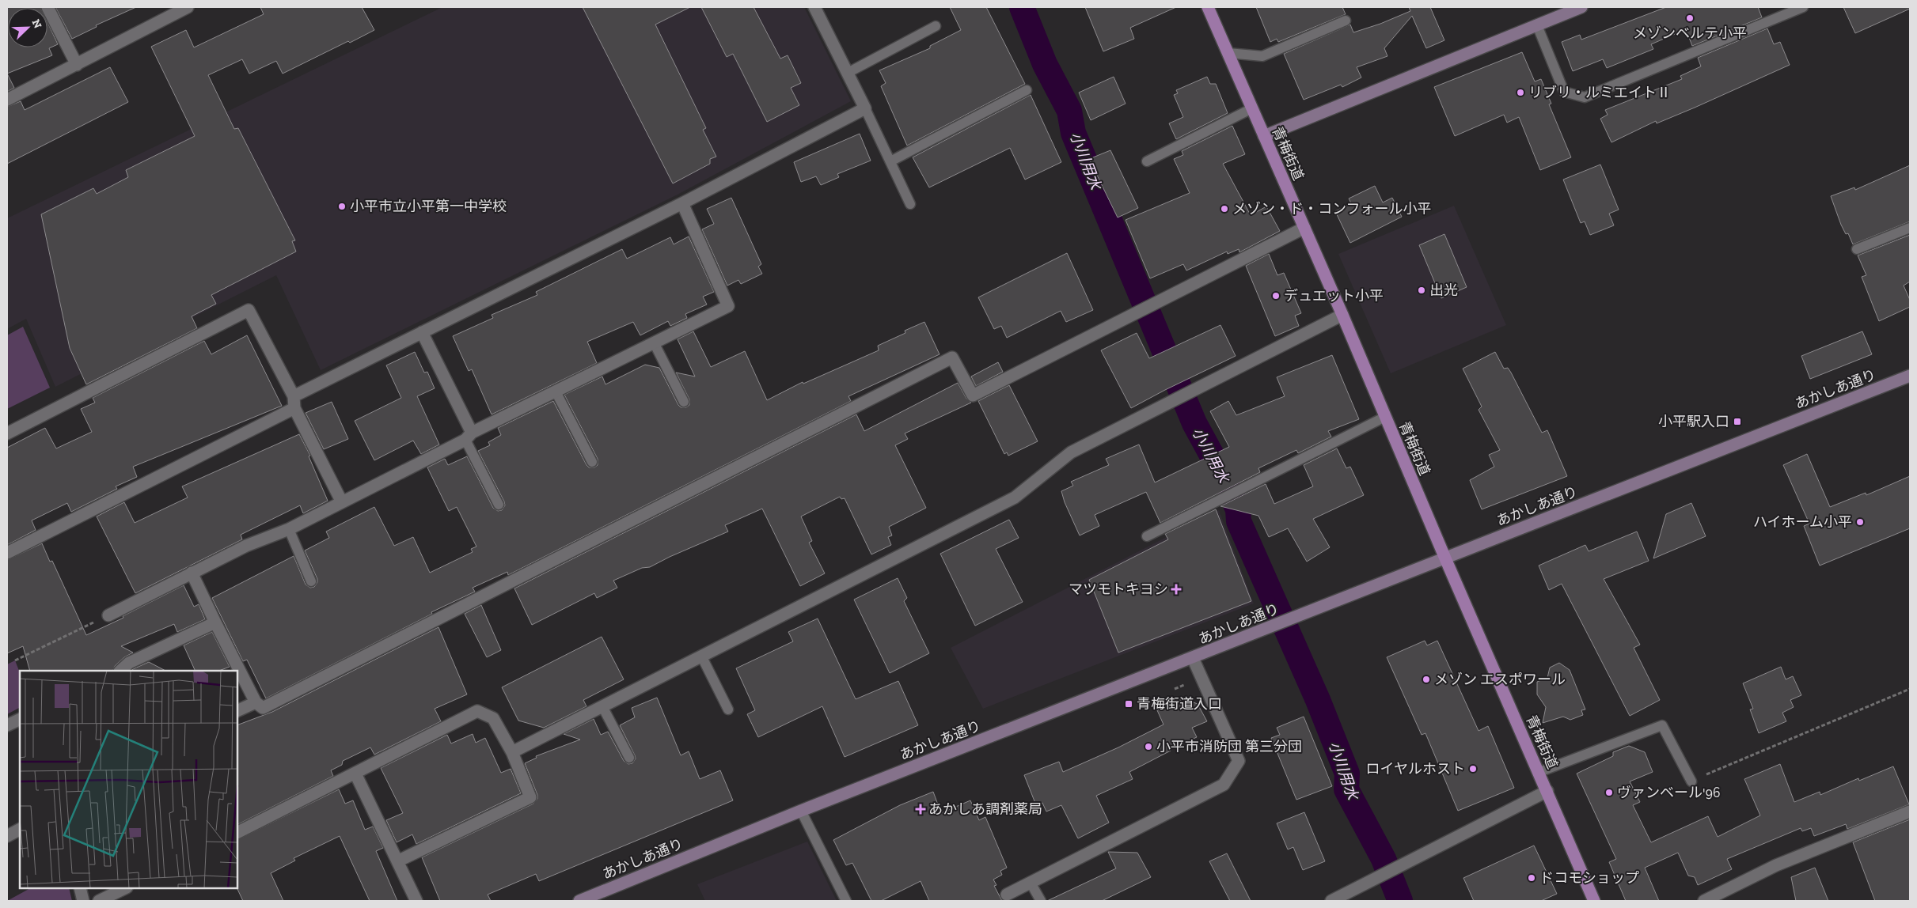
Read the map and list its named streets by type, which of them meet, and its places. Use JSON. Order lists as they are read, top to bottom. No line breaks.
{"streets":{"main road":["青梅街道"],"street":["あかしあ通り"]},"crossings":[["青梅街道","あかしあ通り"]],"water":["小川用水"],"places":{"other":["メゾンベルテ小平","リブリ・ルミエイトⅡ","小平市立小平第一中学校","メゾン・ド・コンフォール小平","出光","デュエット小平","ハイホーム小平","メゾン エスポワール","小平市消防団 第三分団","ロイヤルホスト","ヴァンベール'96","ドコモショップ"],"transit":["小平駅入口","青梅街道入口"],"health":["マツモトキヨシ","あかしあ調剤薬局"]},"north":"top right"}
